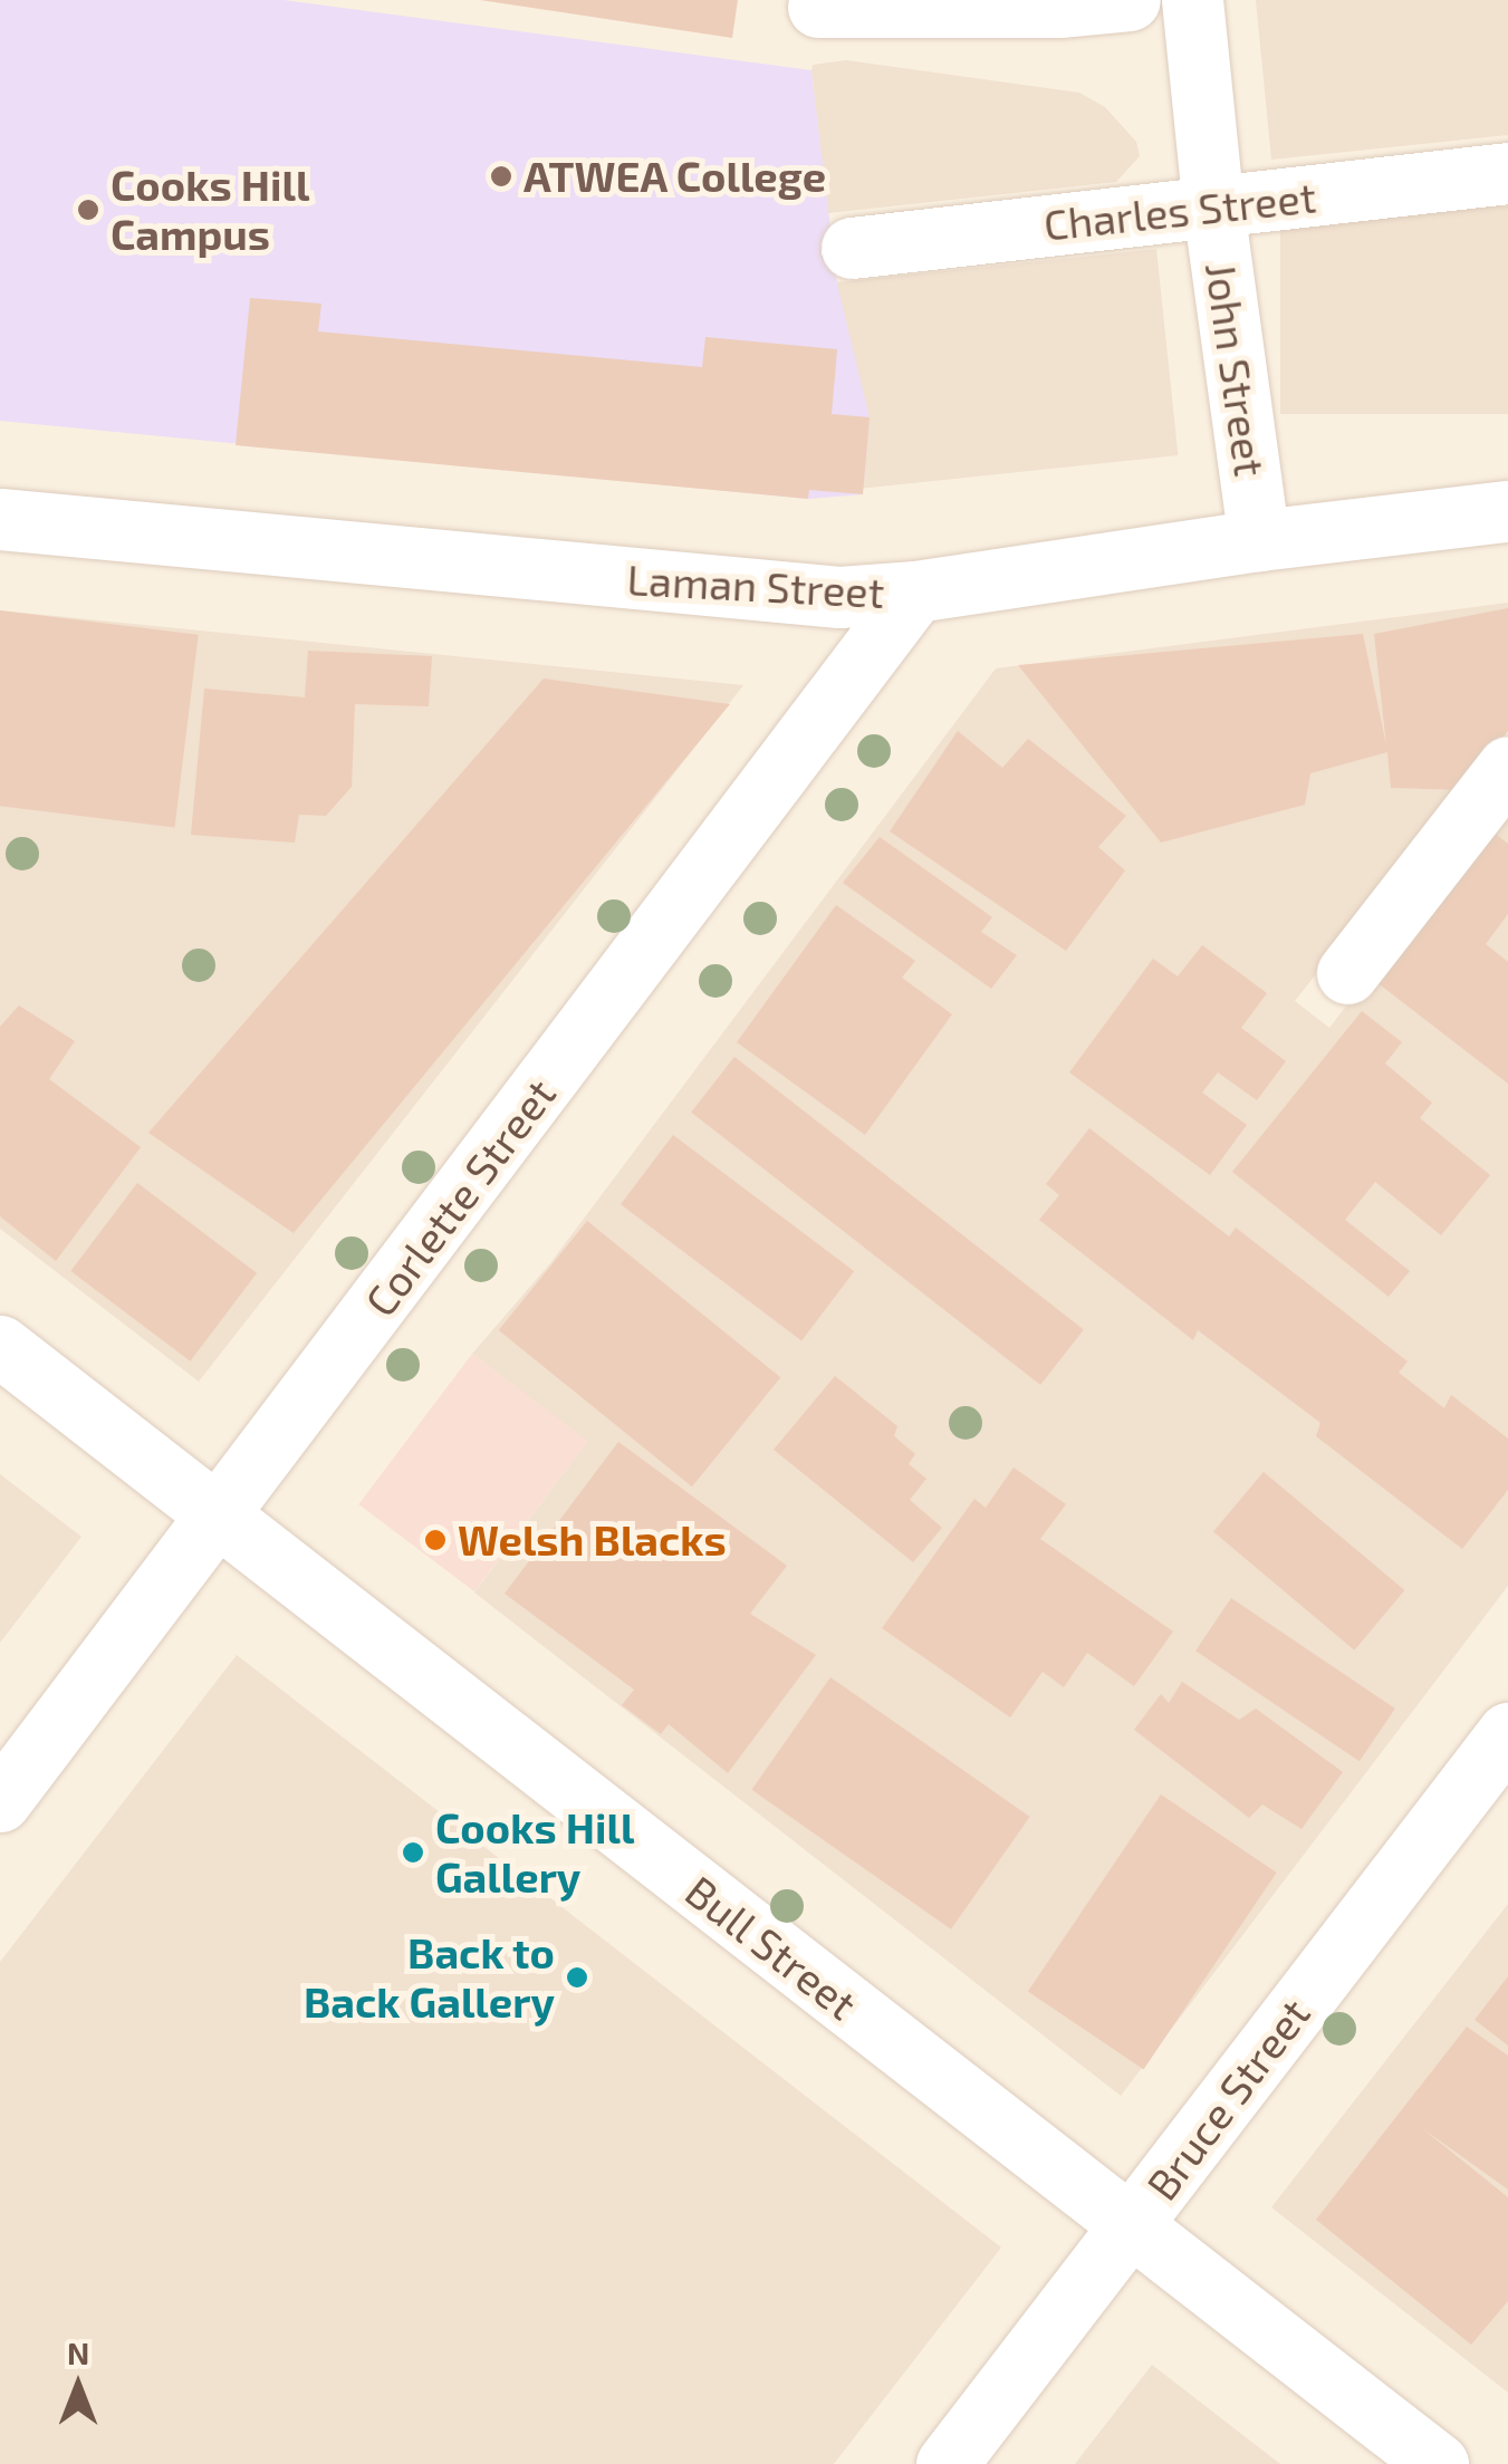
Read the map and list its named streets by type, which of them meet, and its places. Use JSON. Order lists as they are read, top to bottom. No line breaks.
{"streets":{"street":["Charles Street","John Street","Laman Street","Corlette Street","Bull Street","Bruce Street"]},"crossings":[["Charles Street","John Street"],["John Street","Laman Street"],["Laman Street","Corlette Street"],["Corlette Street","Bull Street"],["Bull Street","Bruce Street"]],"places":["ATWEA College","Cooks Hill Campus","Welsh Blacks","Cooks Hill Gallery","Back to Back Gallery"],"north":"top"}
